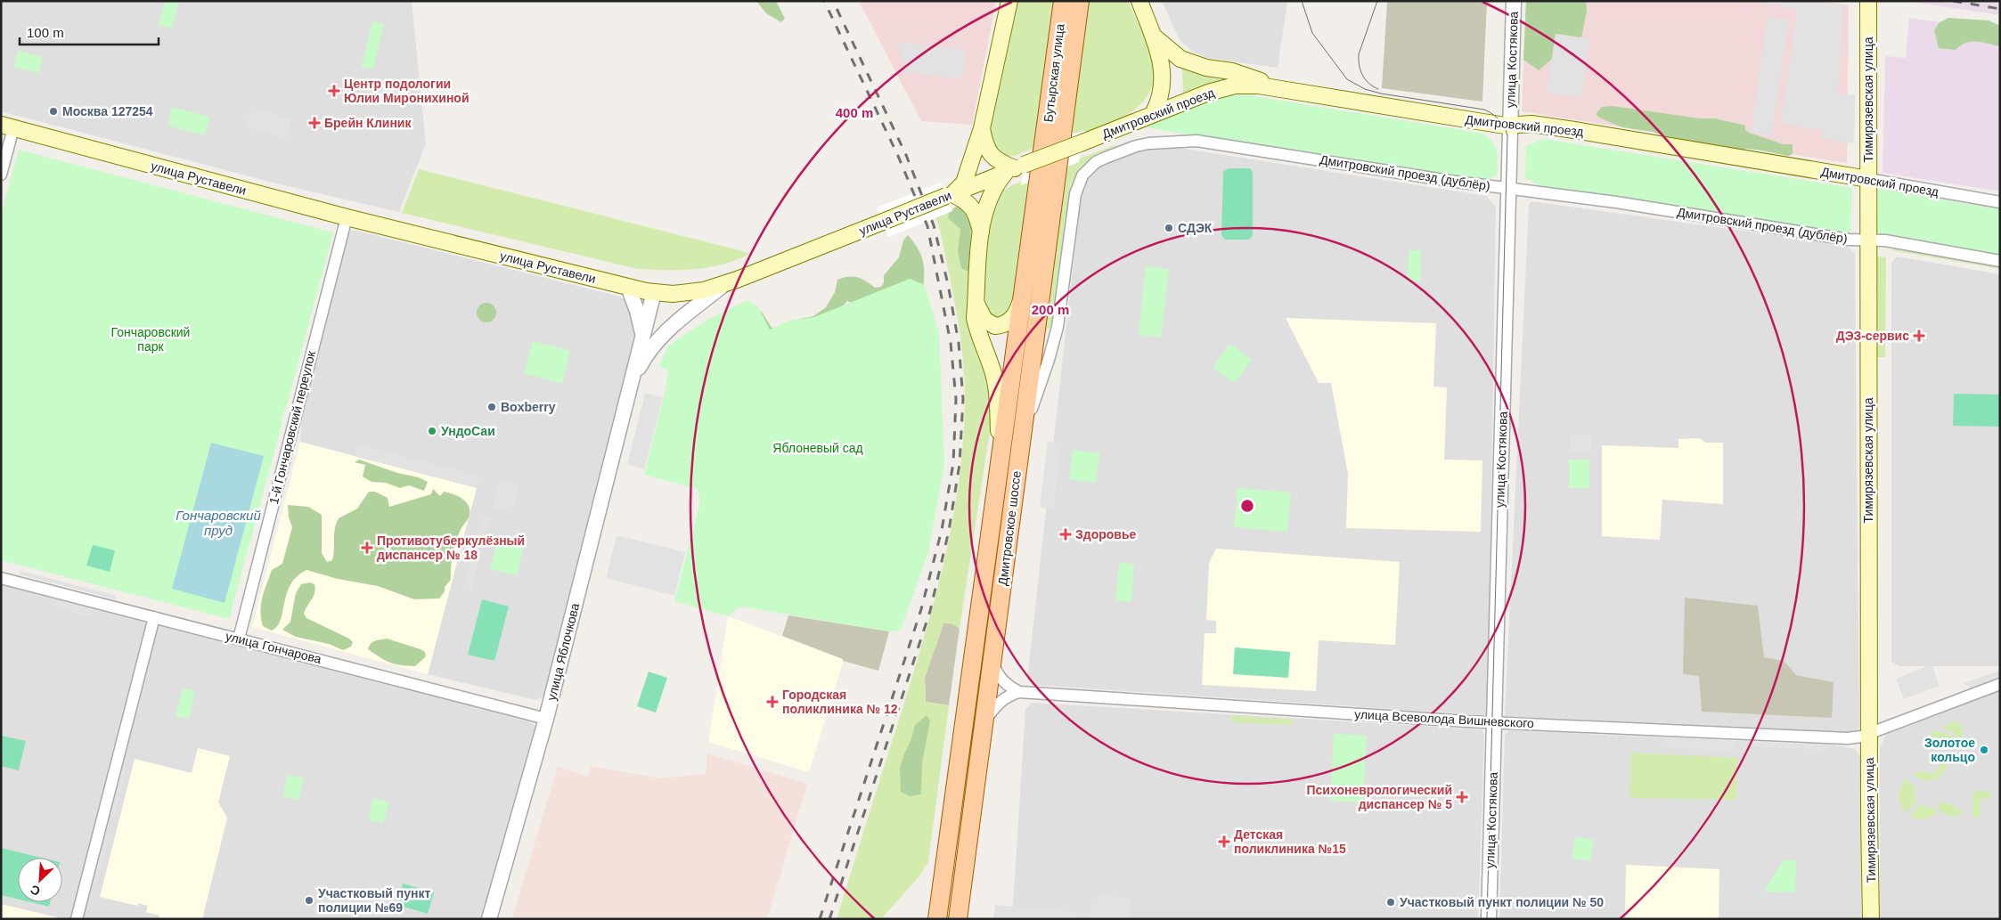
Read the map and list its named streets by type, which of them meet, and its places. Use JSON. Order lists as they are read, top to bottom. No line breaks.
{"streets":{"main road":["Бутырская улица","Тимирязевская улица","Дмитровский проезд","улица Руставели","Дмитровское шоссе"],"street":["улица Костякова","Дмитровский проезд (дублёр)","1-й Гончаровский переулок","улица Гончарова","улица Яблочкова","улица Всеволода Вишневского"]},"crossings":[["улица Костякова","Дмитровский проезд"],["улица Костякова","Дмитровский проезд (дублёр)"],["улица Костякова","улица Всеволода Вишневского"],["Бутырская улица","Дмитровское шоссе"],["Тимирязевская улица","Дмитровский проезд"],["Тимирязевская улица","Дмитровский проезд (дублёр)"],["Тимирязевская улица","улица Всеволода Вишневского"],["Дмитровский проезд","улица Руставели"],["Дмитровский проезд (дублёр)","Дмитровское шоссе"],["улица Руставели","1-й Гончаровский переулок"],["1-й Гончаровский переулок","улица Гончарова"],["Дмитровское шоссе","улица Всеволода Вишневского"],["улица Гончарова","улица Яблочкова"]],"water":["Гончаровский пруд"],"parks":["Гончаровский парк","Яблоневый сад"],"places":{"health":["Центр подологии Юлии Миронихиной","Брейн Клиник","ДЭЗ-сервис","Здоровье","Противотуберкулёзный диспансер № 18","Городская поликлиника № 12","Психоневрологический диспансер № 5","Детская поликлиника №15"],"other":["Москва 127254","СДЭК","Boxberry","УндоСаи","Золотое кольцо","Участковый пункт полиции №69","Участковый пункт полиции № 50"]},"scale_bar":"100 m","north":"bottom left","rings":["400 m","200 m"]}
